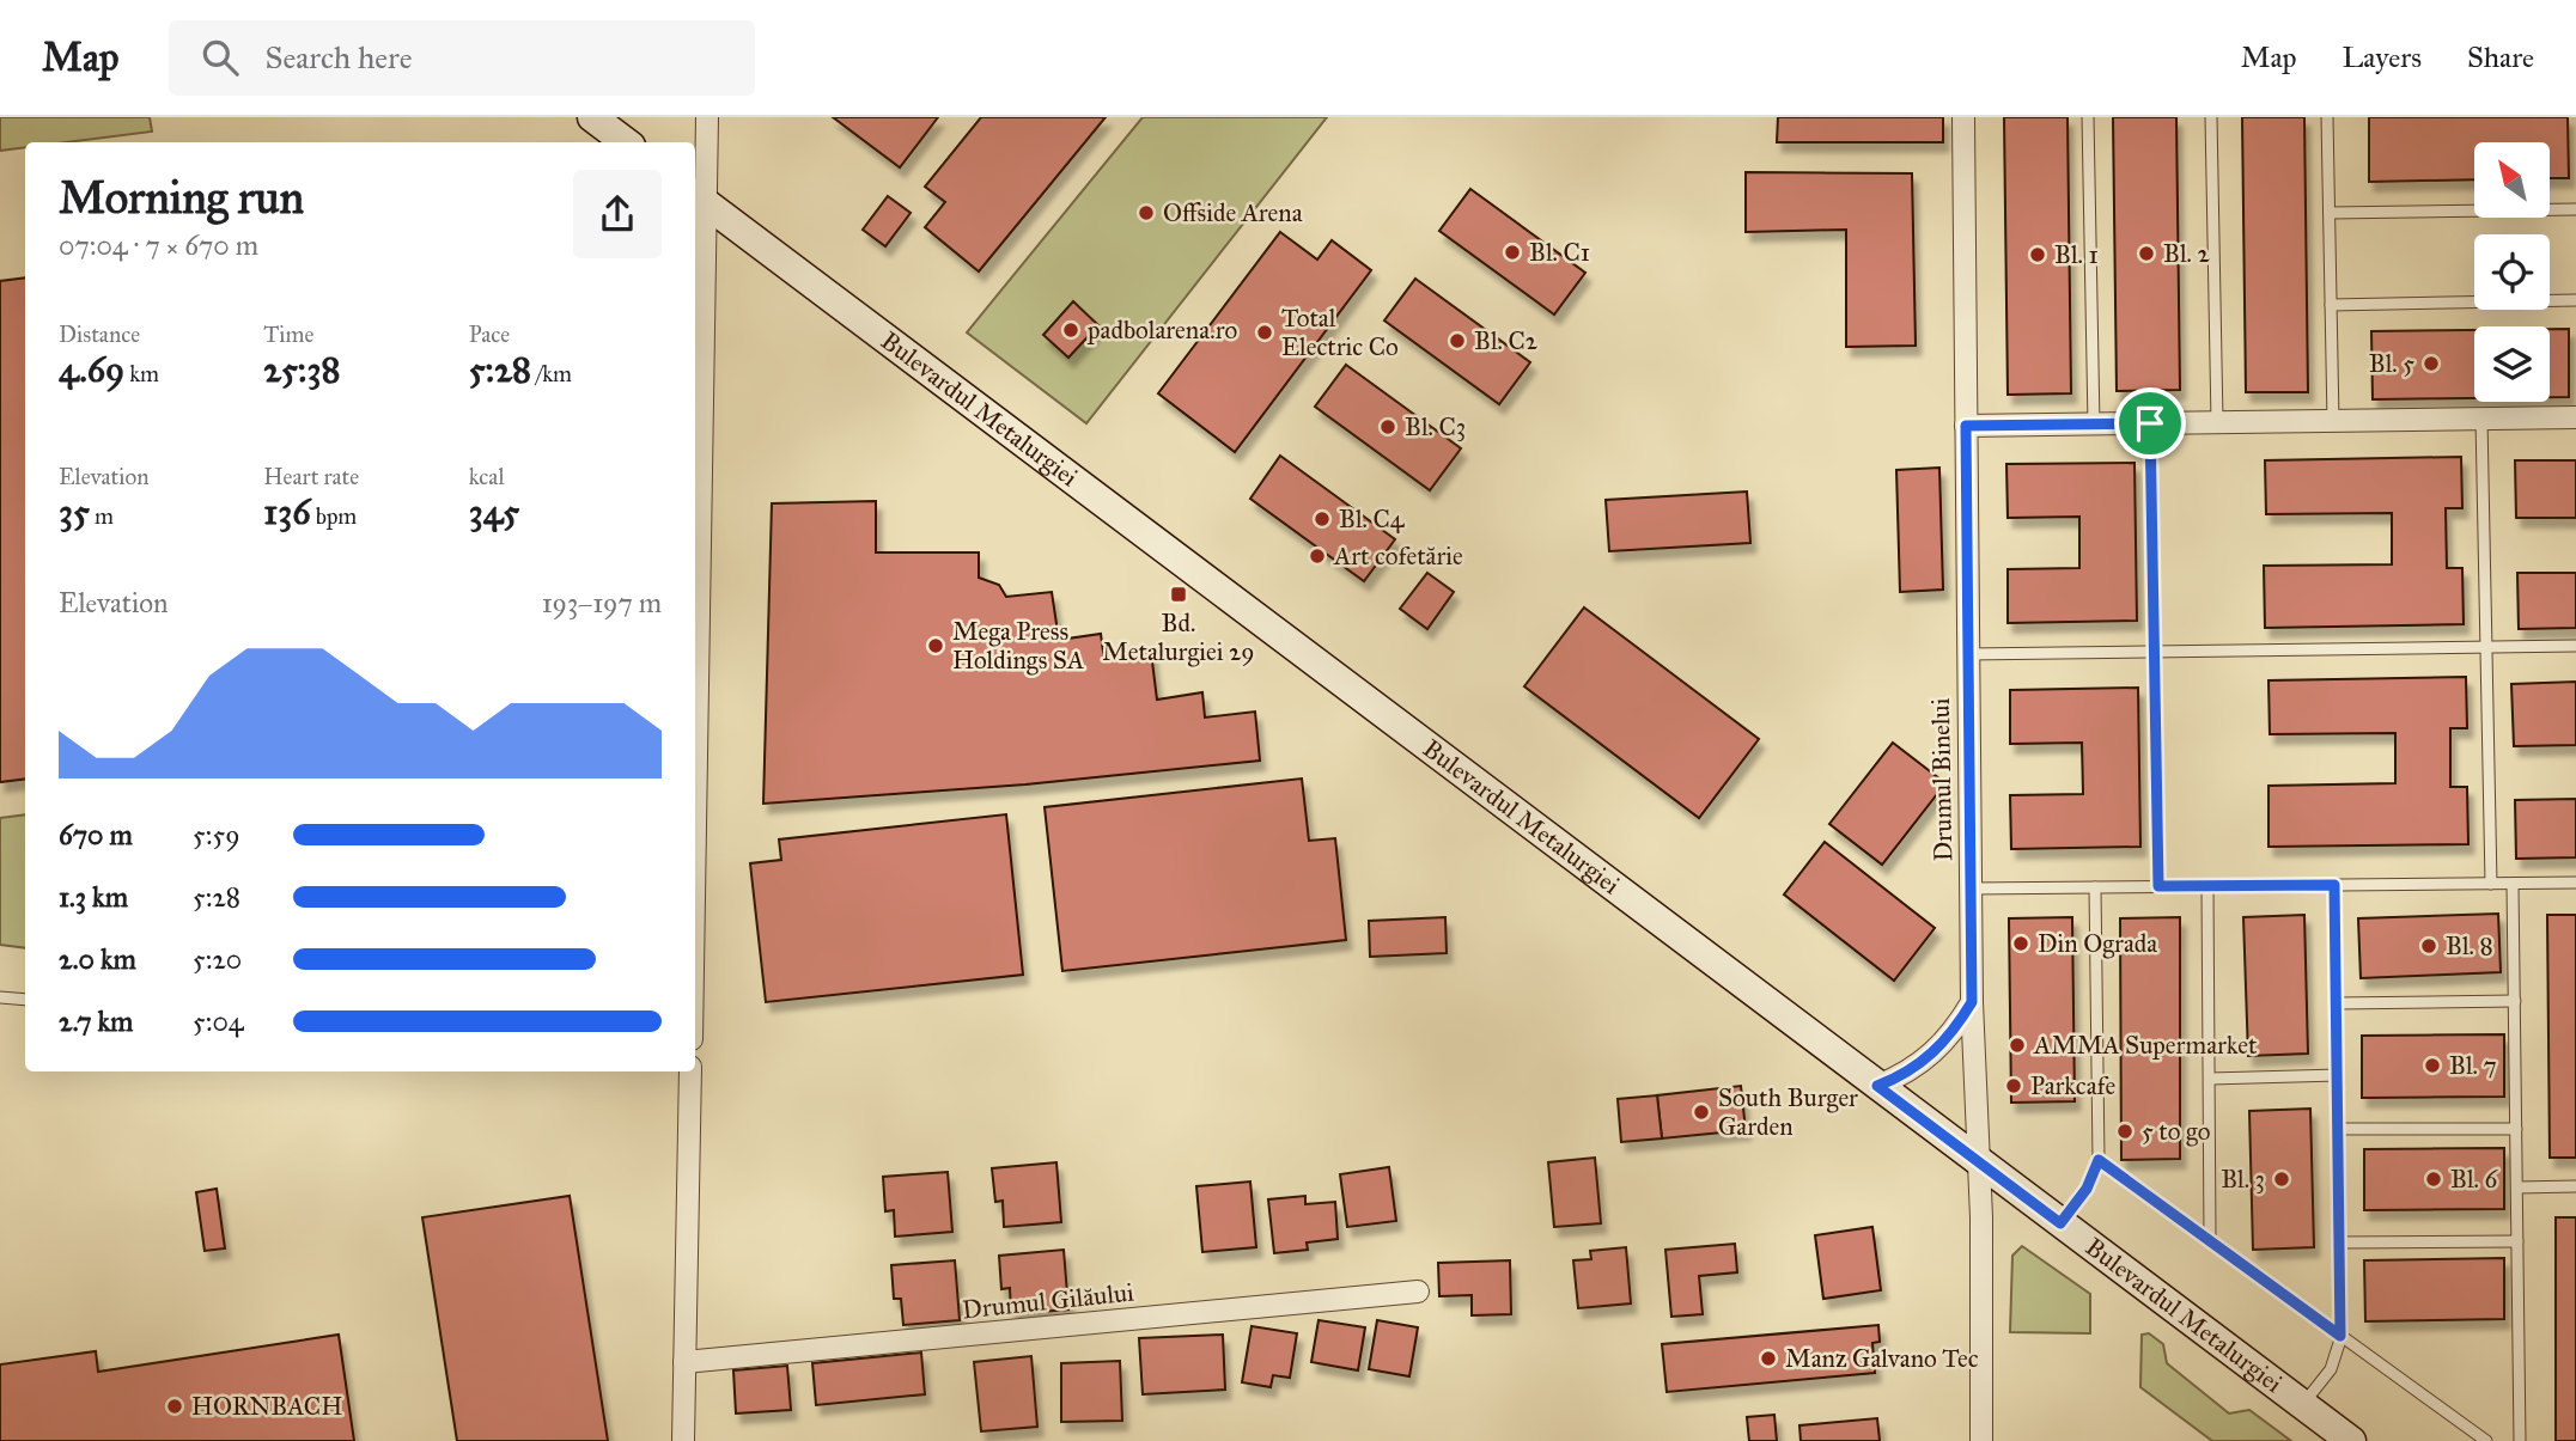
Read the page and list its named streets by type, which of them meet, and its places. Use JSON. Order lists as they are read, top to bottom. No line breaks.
{"streets":{"main road":["Bulevardul Metalurgiei"],"street":["Drumul Binelui","Drumul Gilăului"]},"crossings":[["Bulevardul Metalurgiei","Drumul Binelui"]],"places":{"other":["Offside Arena","Bl. C1","Bl. 2","Bl. 1","padbolarena.ro","Total Electric Co","Bl. C2","Bl. 5","Bl. C3","Bl. C4","Art cofetărie","Mega Press Holdings SA","Din Ograda","Bl. 8","AMMA Supermarket","Bl. 7","Parkcafe","South Burger Garden","5 to go","Bl. 3","Bl. 6","Manz Galvano Tec","HORNBACH"],"transit":["Bd. Metalurgiei 29"]},"north":"top left","page":{"header":"Map","search":"Search here","nav":["Map","Layers","Share"],"heading":["Morning run","07:04 · 7 × 670 m"],"stats":[["Distance","4.69 km"],["Time","25:38"],["Pace","5:28 /km"],["Elevation","35 m"],["Heart rate","136 bpm"],["kcal","345"]],"chart":["Elevation","193–197 m"],"list":[{"name":"670 m","note":"5:59"},{"name":"1.3 km","note":"5:28"},{"name":"2.0 km","note":"5:20"},{"name":"2.7 km","note":"5:04"}]}}
